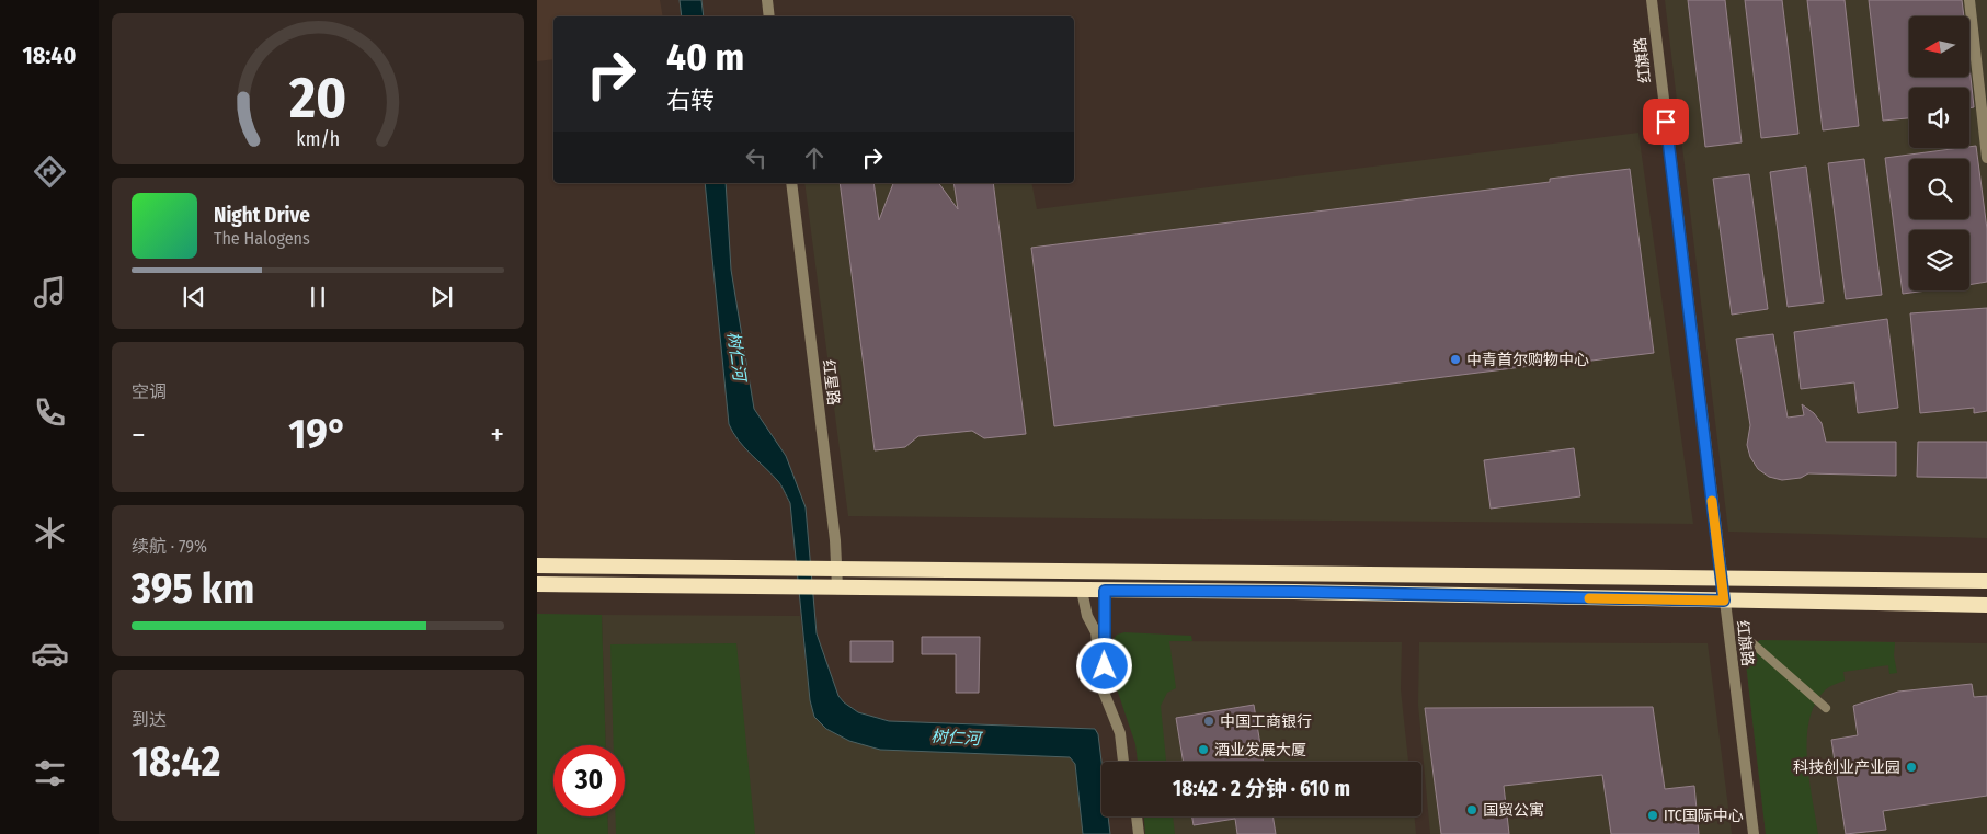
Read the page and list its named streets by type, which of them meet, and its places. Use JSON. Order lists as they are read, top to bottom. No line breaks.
{"streets":{"street":["红旗路","红星路"]},"water":["树仁河"],"places":["中青首尔购物中心","中国工商银行","酒业发展大厦","科技创业产业园","国贸公寓","ITC国际中心"],"north":"left","page":{"tabs":"18:40","turn":["40 m","右转"],"song":["Night Drive","The Halogens"],"tile":["空调",["续航 · 79%","395 km"],["到达","18:42"]],"heat":["−","19°","+"],"limit":"30","trip":"18:42 · 2 分钟 · 610 m","gauge":["20","km/h"]}}
